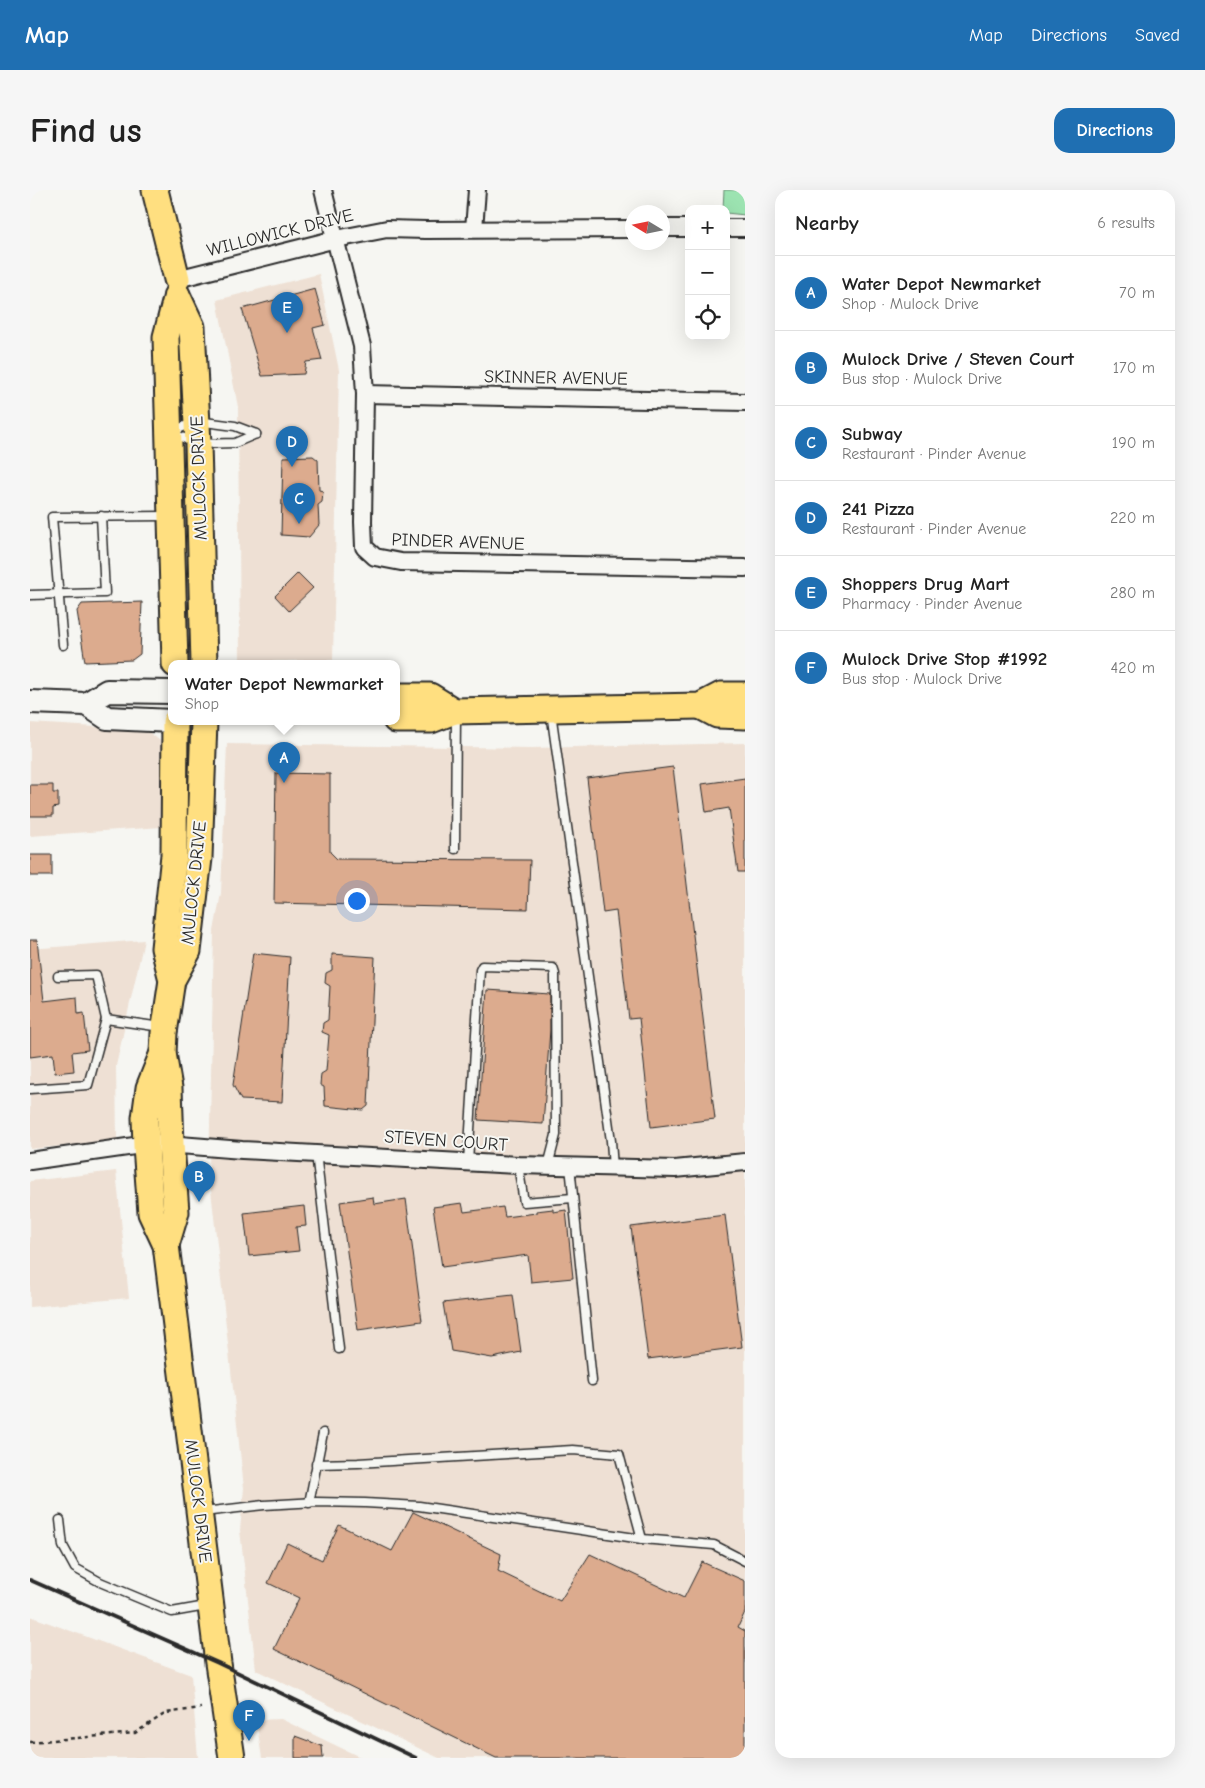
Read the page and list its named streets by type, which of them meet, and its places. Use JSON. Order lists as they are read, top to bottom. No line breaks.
{"streets":{"main road":["MULOCK DRIVE"],"street":["WILLOWICK DRIVE","SKINNER AVENUE","PINDER AVENUE","STEVEN COURT"]},"crossings":[["WILLOWICK DRIVE","MULOCK DRIVE"],["WILLOWICK DRIVE","PINDER AVENUE"],["SKINNER AVENUE","PINDER AVENUE"],["MULOCK DRIVE","STEVEN COURT"]],"north":"left","page":{"header":"Map","nav":["Map","Directions","Saved"],"buttons":"Directions","title":"Find us","heading":["Nearby","6 results"],"map_buttons":["+","−"],"list":[{"mark":"A","name":"Water Depot Newmarket","note":"Shop · Mulock Drive","value":"70 m"},{"mark":"B","name":"Mulock Drive / Steven Court","note":"Bus stop · Mulock Drive","value":"170 m"},{"mark":"C","name":"Subway","note":"Restaurant · Pinder Avenue","value":"190 m"},{"mark":"D","name":"241 Pizza","note":"Restaurant · Pinder Avenue","value":"220 m"},{"mark":"E","name":"Shoppers Drug Mart","note":"Pharmacy · Pinder Avenue","value":"280 m"},{"mark":"F","name":"Mulock Drive Stop #1992","note":"Bus stop · Mulock Drive","value":"420 m"}],"pins":["E","D","C","A","B","F"],"popup":["Water Depot Newmarket","Shop"]}}
